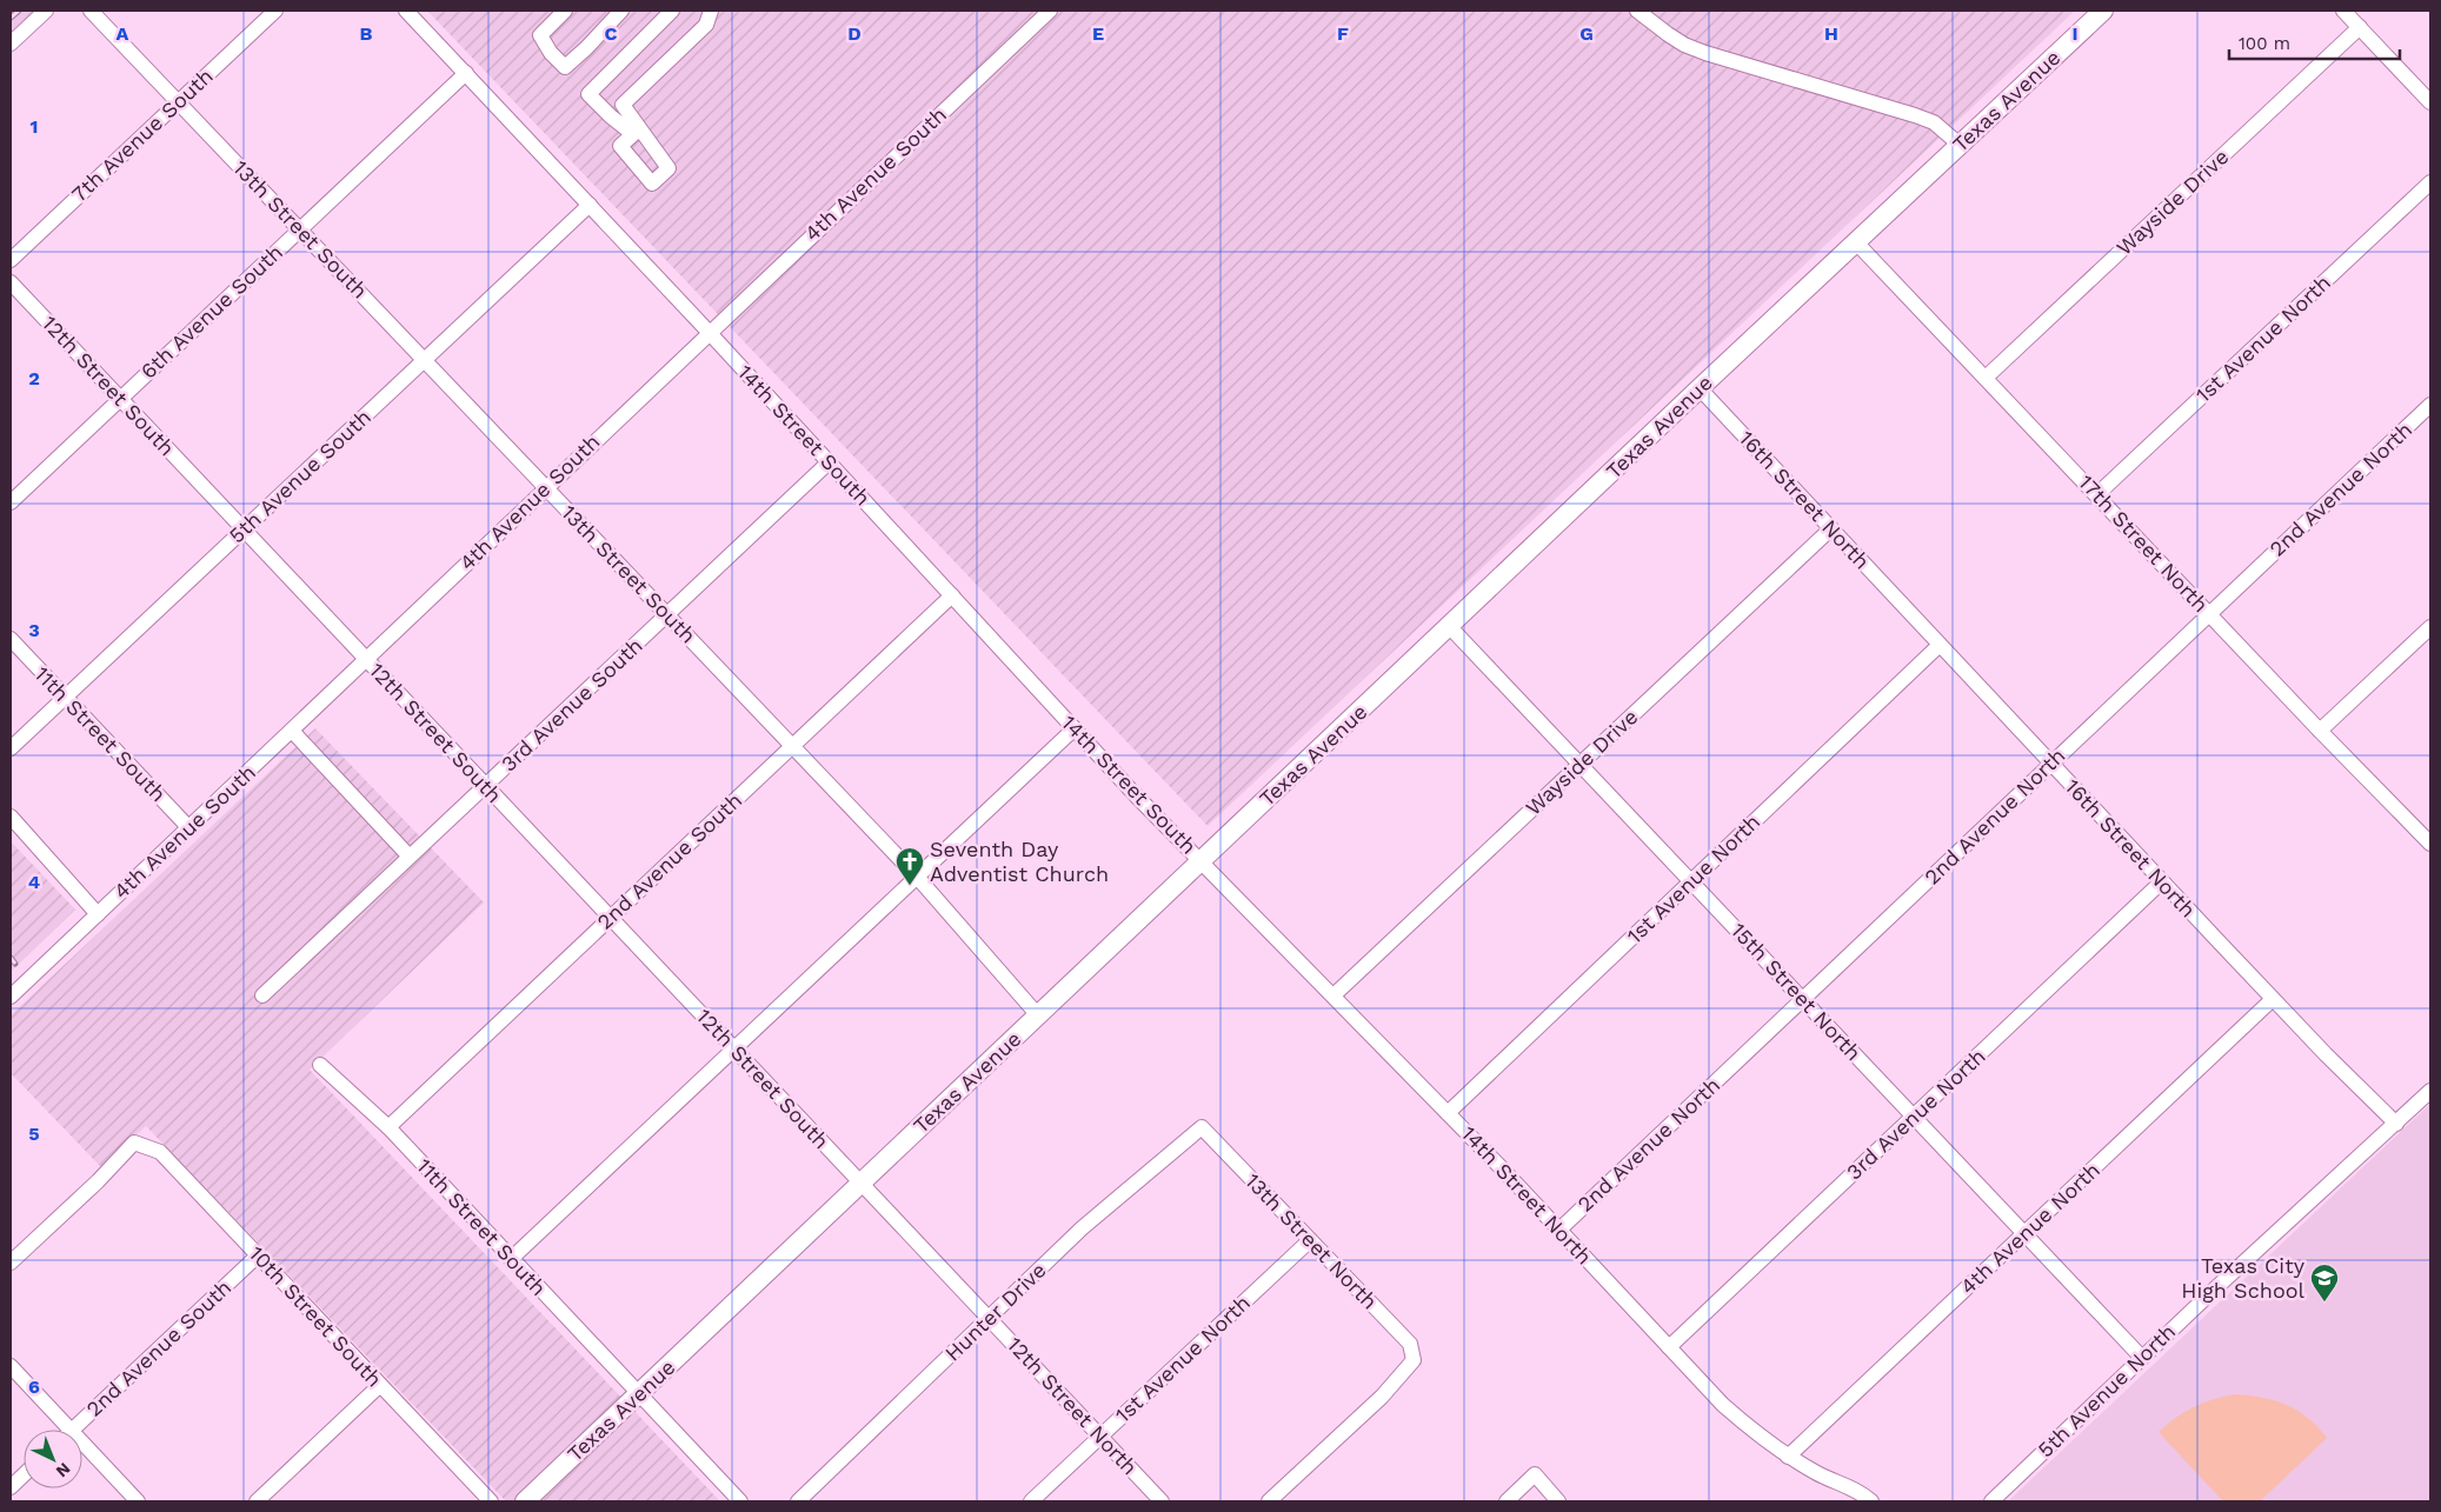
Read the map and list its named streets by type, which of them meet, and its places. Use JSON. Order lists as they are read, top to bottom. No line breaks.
{"streets":{"main road":["Texas Avenue"],"street":["7th Avenue South","4th Avenue South","Wayside Drive","13th Street South","6th Avenue South","1st Avenue North","12th Street South","14th Street South","5th Avenue South","2nd Avenue North","16th Street North","17th Street North","3rd Avenue South","11th Street South","2nd Avenue South","15th Street North","3rd Avenue North","14th Street North","4th Avenue North","13th Street North","Hunter Drive","10th Street South","5th Avenue North","12th Street North"]},"crossings":[["Texas Avenue","13th Street South"],["Texas Avenue","12th Street South"],["Texas Avenue","14th Street South"],["Texas Avenue","16th Street North"],["Texas Avenue","17th Street North"],["Texas Avenue","11th Street South"],["Texas Avenue","15th Street North"],["Texas Avenue","14th Street North"],["Texas Avenue","12th Street North"],["7th Avenue South","13th Street South"],["4th Avenue South","13th Street South"],["4th Avenue South","12th Street South"],["4th Avenue South","14th Street South"],["4th Avenue South","11th Street South"],["Wayside Drive","16th Street North"],["Wayside Drive","17th Street North"],["Wayside Drive","15th Street North"],["Wayside Drive","14th Street North"],["13th Street South","6th Avenue South"],["13th Street South","5th Avenue South"],["13th Street South","3rd Avenue South"],["13th Street South","2nd Avenue South"],["6th Avenue South","12th Street South"],["6th Avenue South","14th Street South"],["1st Avenue North","16th Street North"],["1st Avenue North","17th Street North"],["1st Avenue North","15th Street North"],["1st Avenue North","14th Street North"],["1st Avenue North","13th Street North"],["1st Avenue North","12th Street North"],["12th Street South","5th Avenue South"],["12th Street South","3rd Avenue South"],["12th Street South","2nd Avenue South"],["12th Street South","12th Street North"],["14th Street South","5th Avenue South"],["14th Street South","3rd Avenue South"],["14th Street South","2nd Avenue South"],["14th Street South","14th Street North"],["5th Avenue South","11th Street South"],["2nd Avenue North","16th Street North"],["2nd Avenue North","17th Street North"],["2nd Avenue North","15th Street North"],["2nd Avenue North","14th Street North"],["16th Street North","3rd Avenue North"],["16th Street North","4th Avenue North"],["16th Street North","5th Avenue North"],["11th Street South","2nd Avenue South"],["2nd Avenue South","10th Street South"],["15th Street North","3rd Avenue North"],["15th Street North","4th Avenue North"],["15th Street North","5th Avenue North"],["3rd Avenue North","14th Street North"],["14th Street North","4th Avenue North"],["13th Street North","Hunter Drive"],["Hunter Drive","12th Street North"]],"places":{"church":["Seventh Day Adventist Church"],"school or university":["Texas City High School"]},"scale_bar":"100 m","north":"bottom right","grid":{"columns":["A","B","C","D","E","F","G","H","I"],"rows":["1","2","3","4","5","6"]}}
